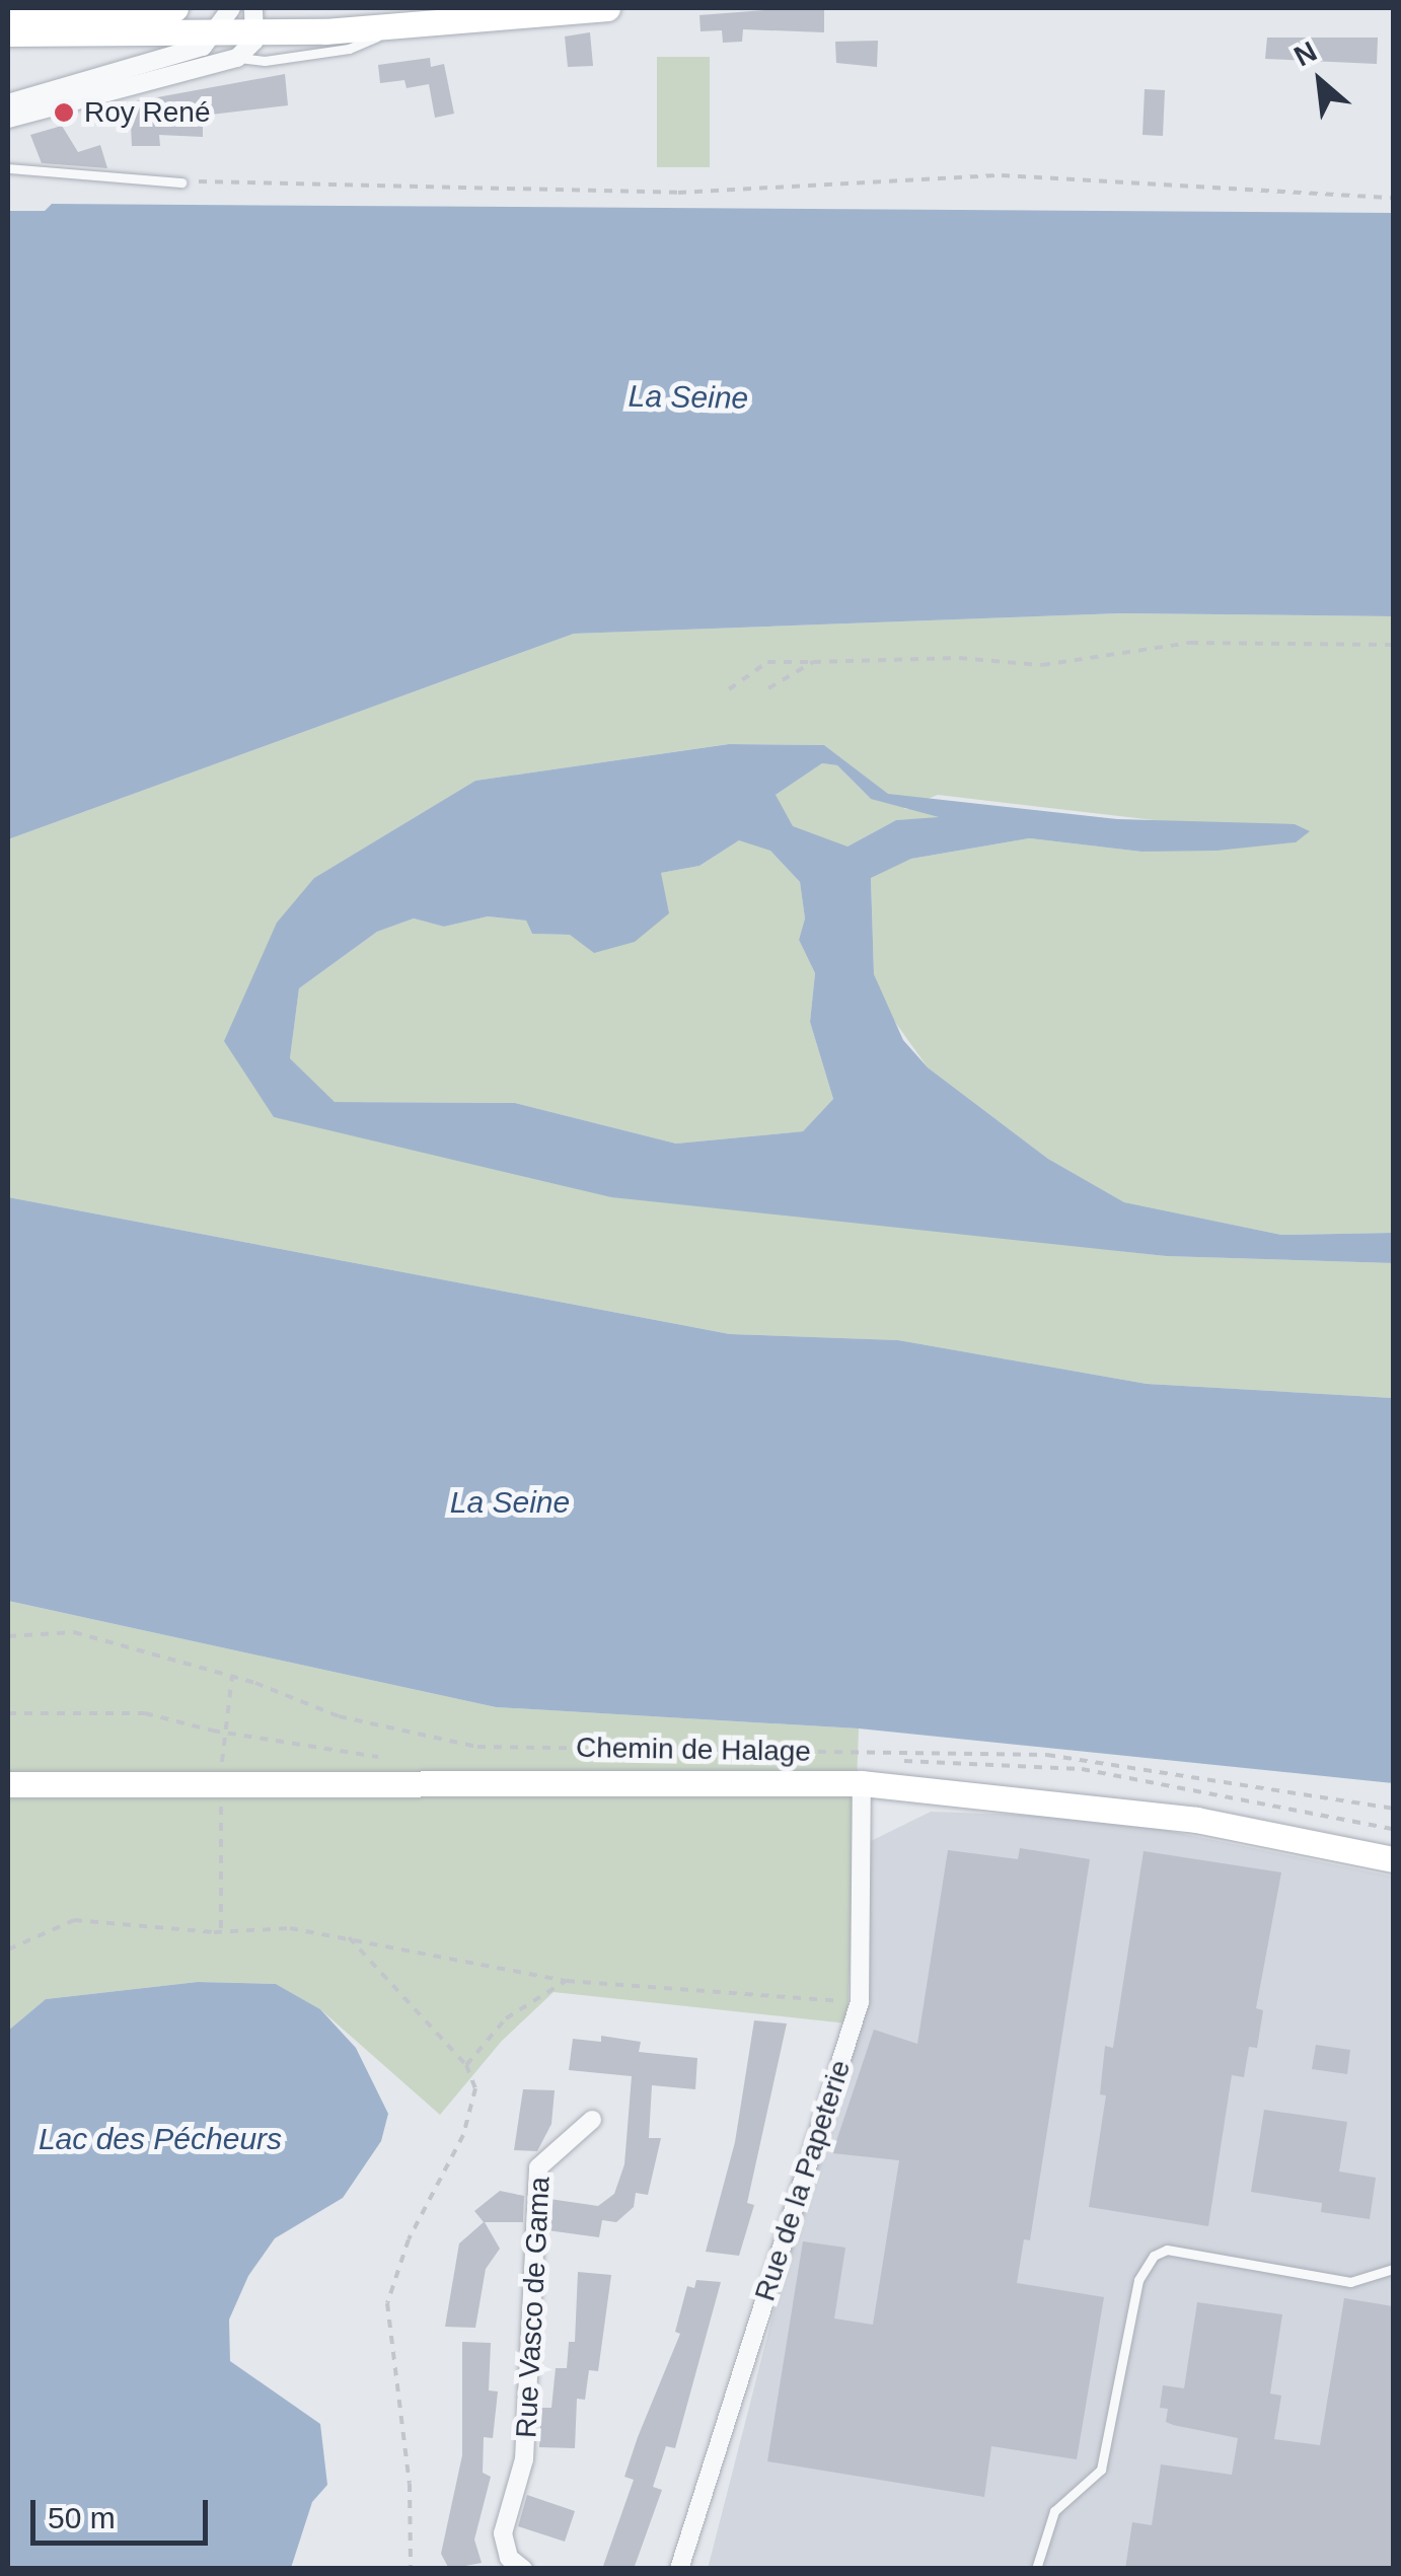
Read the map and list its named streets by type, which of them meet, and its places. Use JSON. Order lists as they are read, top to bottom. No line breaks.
{"streets":{"street":["Rue de la Papeterie","Rue Vasco de Gama"],"path":["Chemin de Halage"]},"water":["La Seine","Lac des Pécheurs"],"places":["Roy René"],"scale_bar":"50 m","north":"top left"}
